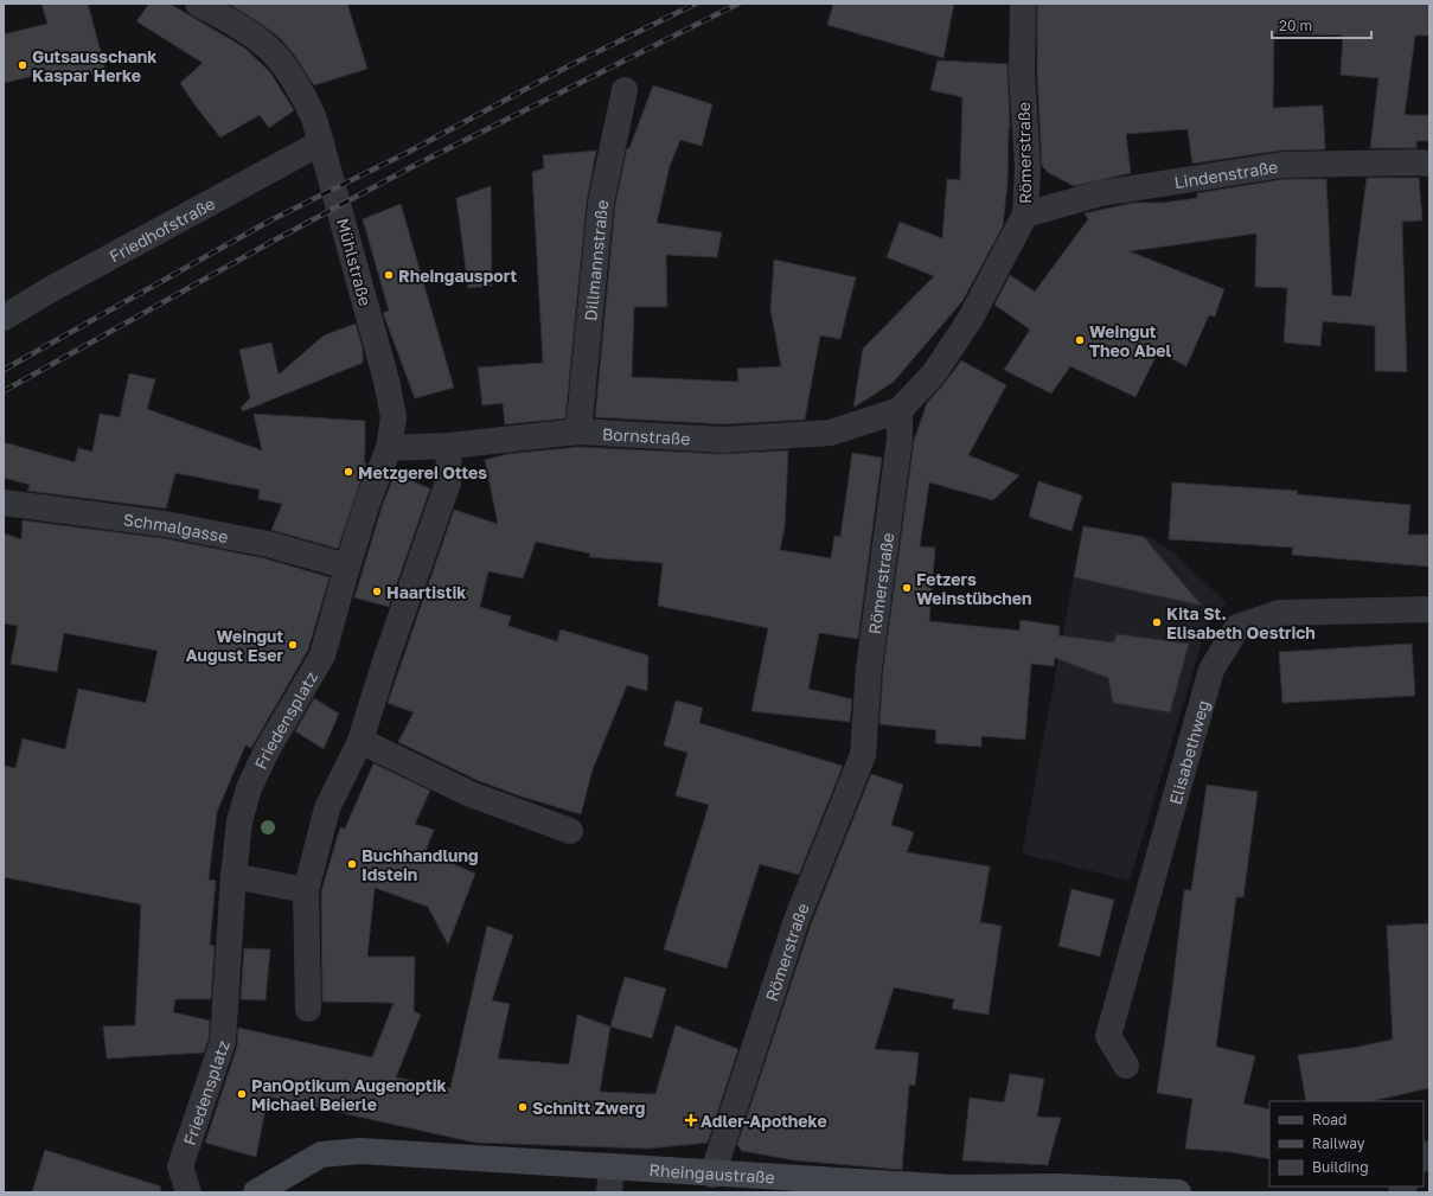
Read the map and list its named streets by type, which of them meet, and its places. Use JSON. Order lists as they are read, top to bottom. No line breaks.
{"streets":{"main road":["Rheingaustraße"],"street":["Römerstraße","Lindenstraße","Friedhofstraße","Dillmannstraße","Mühlstraße","Bornstraße","Schmalgasse","Friedensplatz","Elisabethweg"]},"crossings":[["Römerstraße","Lindenstraße"],["Römerstraße","Bornstraße"],["Römerstraße","Rheingaustraße"],["Friedhofstraße","Mühlstraße"],["Dillmannstraße","Bornstraße"],["Mühlstraße","Bornstraße"],["Mühlstraße","Schmalgasse"],["Mühlstraße","Friedensplatz"],["Schmalgasse","Friedensplatz"]],"places":{"other":["Gutsausschank Kaspar Herke","Rheingausport","Weingut Theo Abel","Metzgerei Ottes","Fetzers Weinstübchen","Haartistik","Kita St. Elisabeth Oestrich","Weingut August Eser","Buchhandlung Idstein","PanOptikum Augenoptik Michael Beierle","Schnitt Zwerg"],"health":["Adler-Apotheke"]},"legend":["Road","Railway","Building"],"scale_bar":"20 m"}
